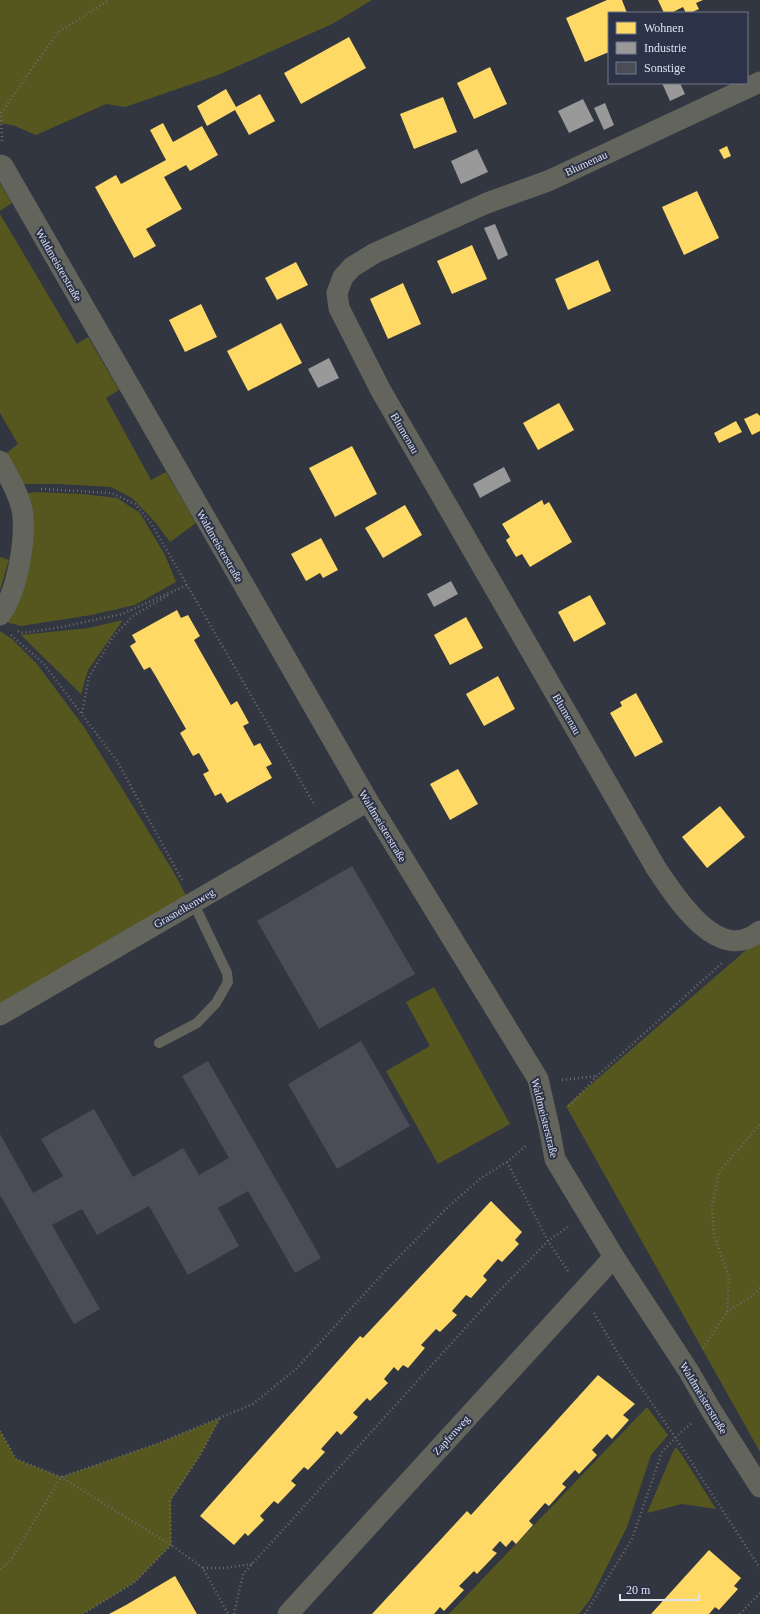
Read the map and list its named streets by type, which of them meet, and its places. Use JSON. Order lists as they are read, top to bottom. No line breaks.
{"streets":{"street":["Blumenau","Waldmeisterstraße","Grasnelkenweg","Zapfenweg"]},"crossings":[["Waldmeisterstraße","Grasnelkenweg"],["Waldmeisterstraße","Zapfenweg"]],"legend":["Wohnen","Industrie","Sonstige"],"scale_bar":"20 m"}
